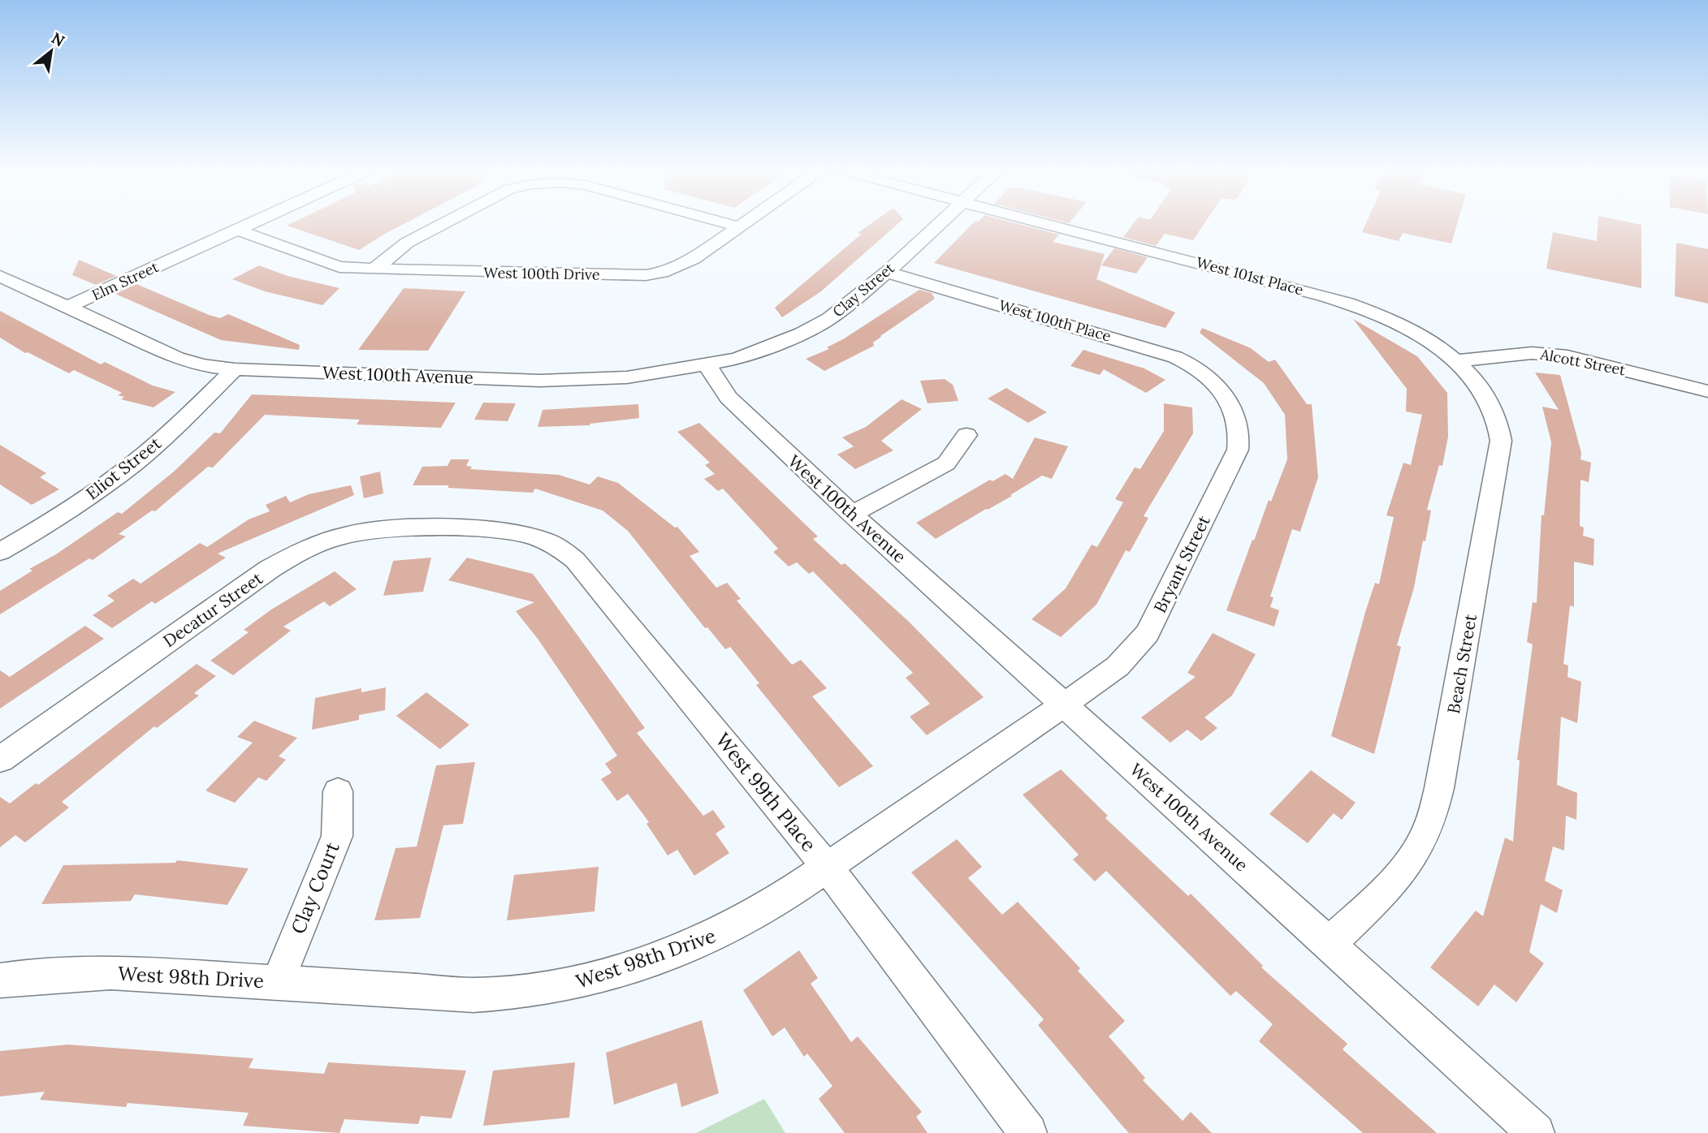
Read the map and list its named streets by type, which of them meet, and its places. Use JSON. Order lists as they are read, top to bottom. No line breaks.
{"streets":{"street":["West 100th Drive","West 101st Place","Elm Street","Clay Street","West 100th Place","Alcott Street","West 100th Avenue","Eliot Street","Bryant Street","Decatur Street","Beach Street","West 99th Place","Clay Court","West 98th Drive"]},"crossings":[["West 100th Drive","Elm Street"],["West 101st Place","Alcott Street"],["West 101st Place","Beach Street"],["Elm Street","West 100th Avenue"],["Clay Street","West 100th Place"],["Clay Street","West 100th Avenue"],["West 100th Place","Bryant Street"],["Alcott Street","Beach Street"],["West 100th Avenue","Eliot Street"],["West 100th Avenue","Bryant Street"],["West 100th Avenue","Beach Street"],["West 100th Avenue","West 98th Drive"],["Bryant Street","West 98th Drive"],["Decatur Street","West 99th Place"],["West 99th Place","West 98th Drive"],["Clay Court","West 98th Drive"]],"north":"top right"}
